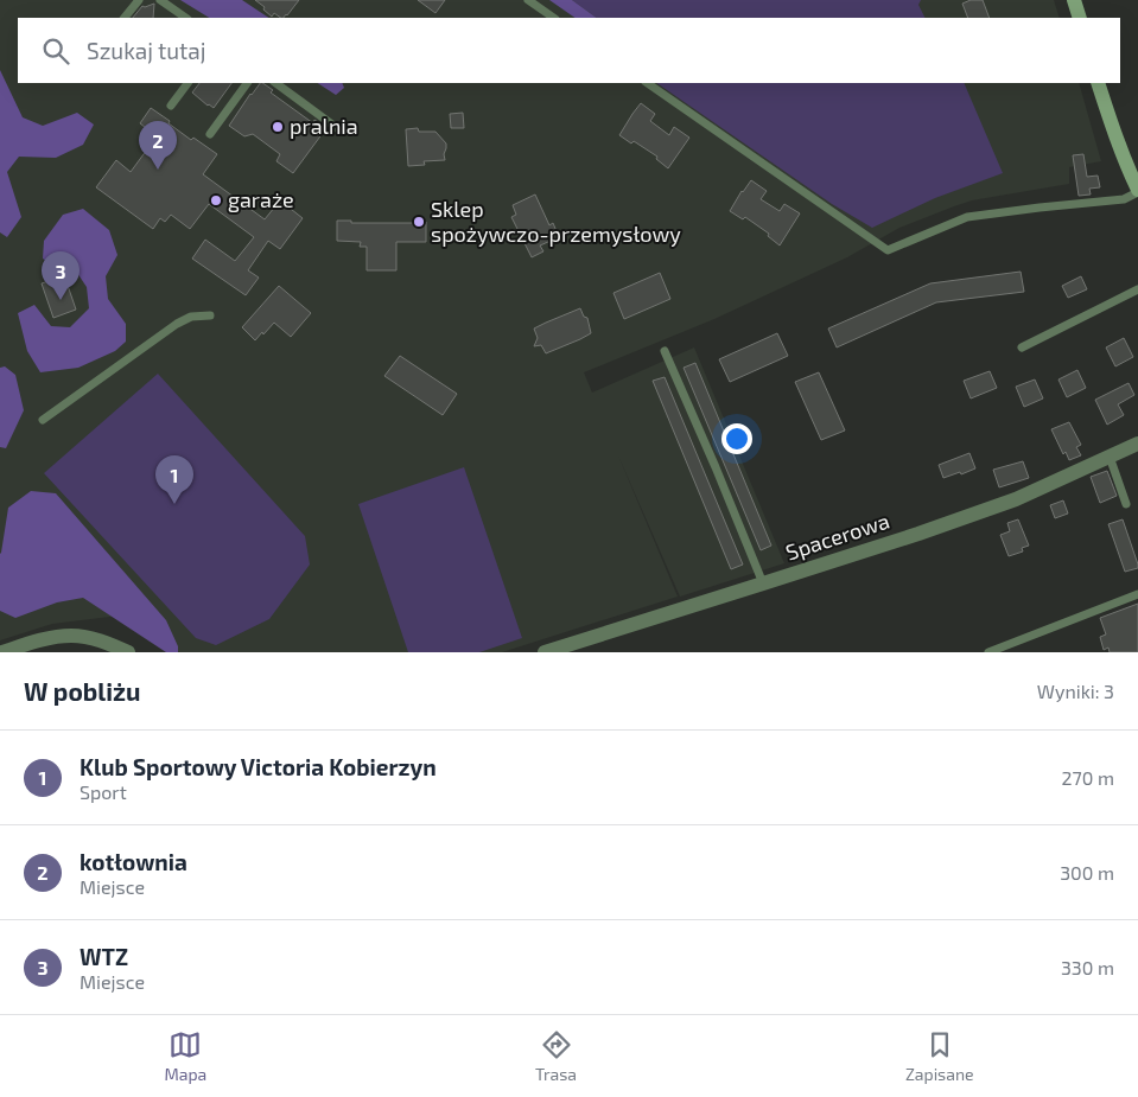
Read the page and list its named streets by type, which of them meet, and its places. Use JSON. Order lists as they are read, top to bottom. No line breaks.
{"streets":{"street":["Spacerowa"]},"places":["pralnia","garaże","Sklep spożywczo-przemysłowy"],"page":{"search":"Szukaj tutaj","pins":["2","3","1"],"heading":["W pobliżu","Wyniki: 3"],"list":[{"mark":"1","name":"Klub Sportowy Victoria Kobierzyn","note":"Sport","value":"270 m"},{"mark":"2","name":"kotłownia","note":"Miejsce","value":"300 m"},{"mark":"3","name":"WTZ","note":"Miejsce","value":"330 m"}],"nav":["Mapa","Trasa","Zapisane"]}}
